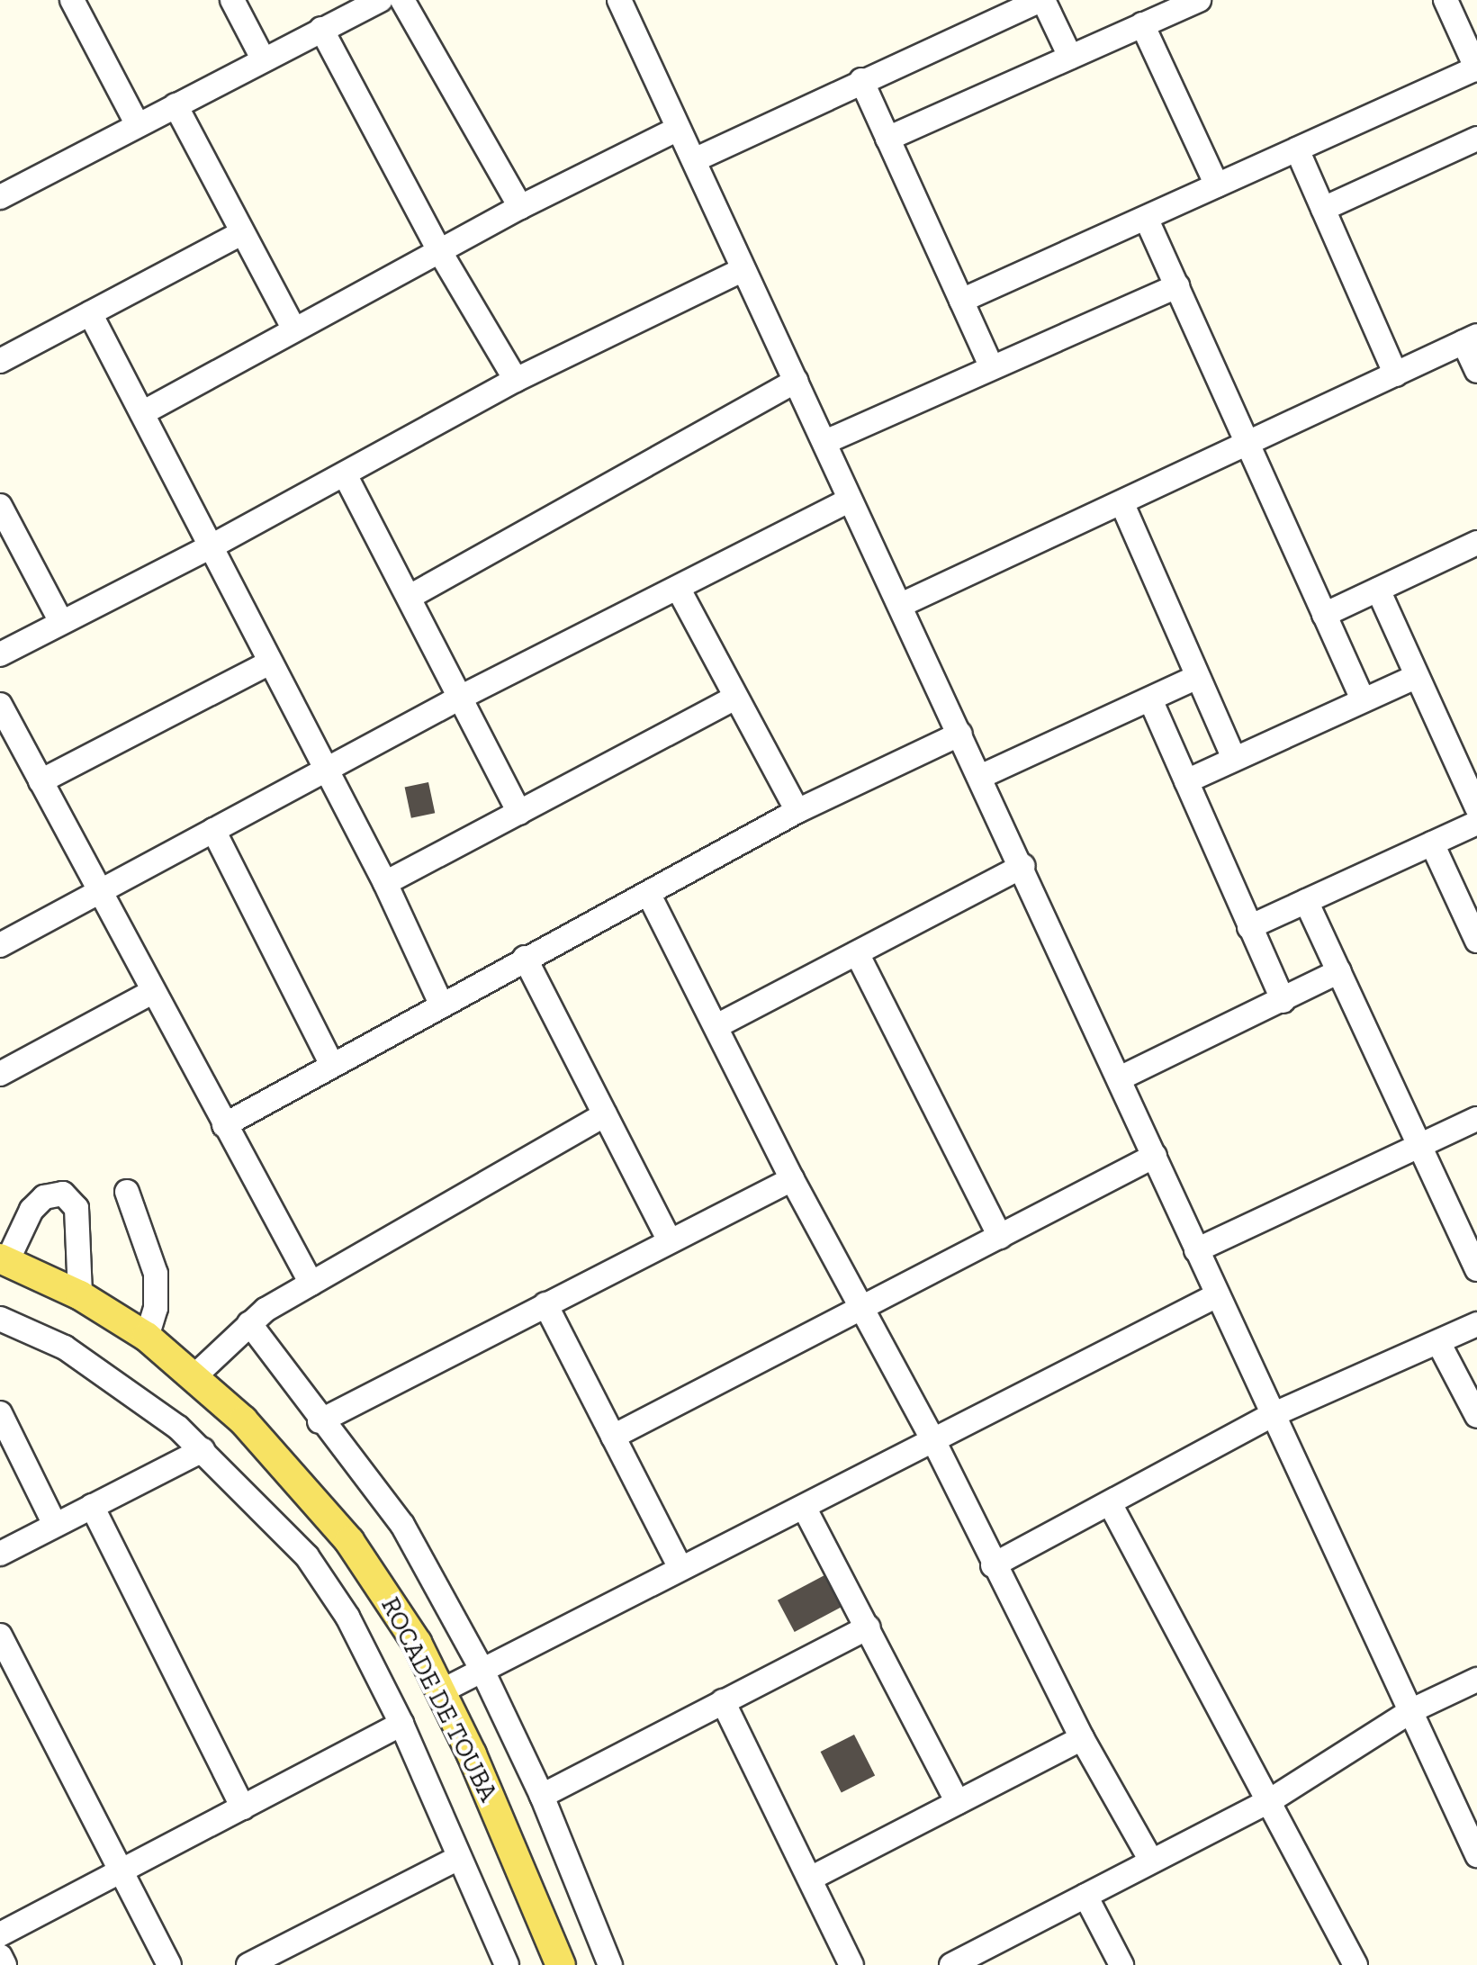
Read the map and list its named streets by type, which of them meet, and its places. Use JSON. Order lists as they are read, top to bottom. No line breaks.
{"streets":{"main road":["ROCADE DE TOUBA"]}}
